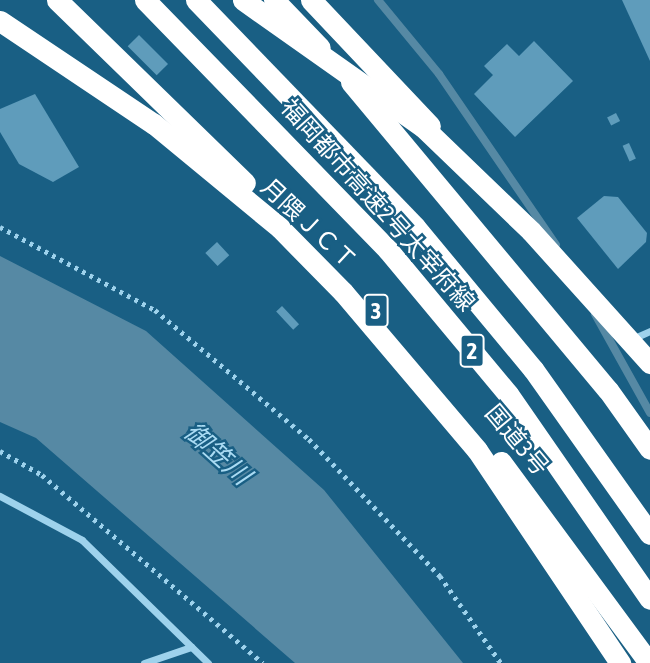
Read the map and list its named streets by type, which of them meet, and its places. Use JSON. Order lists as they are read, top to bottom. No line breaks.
{"streets":{"highway":["福岡都市高速2号太宰府線","月隈ＪＣＴ","3","2","国道3号"]},"water":["御笠川"]}
